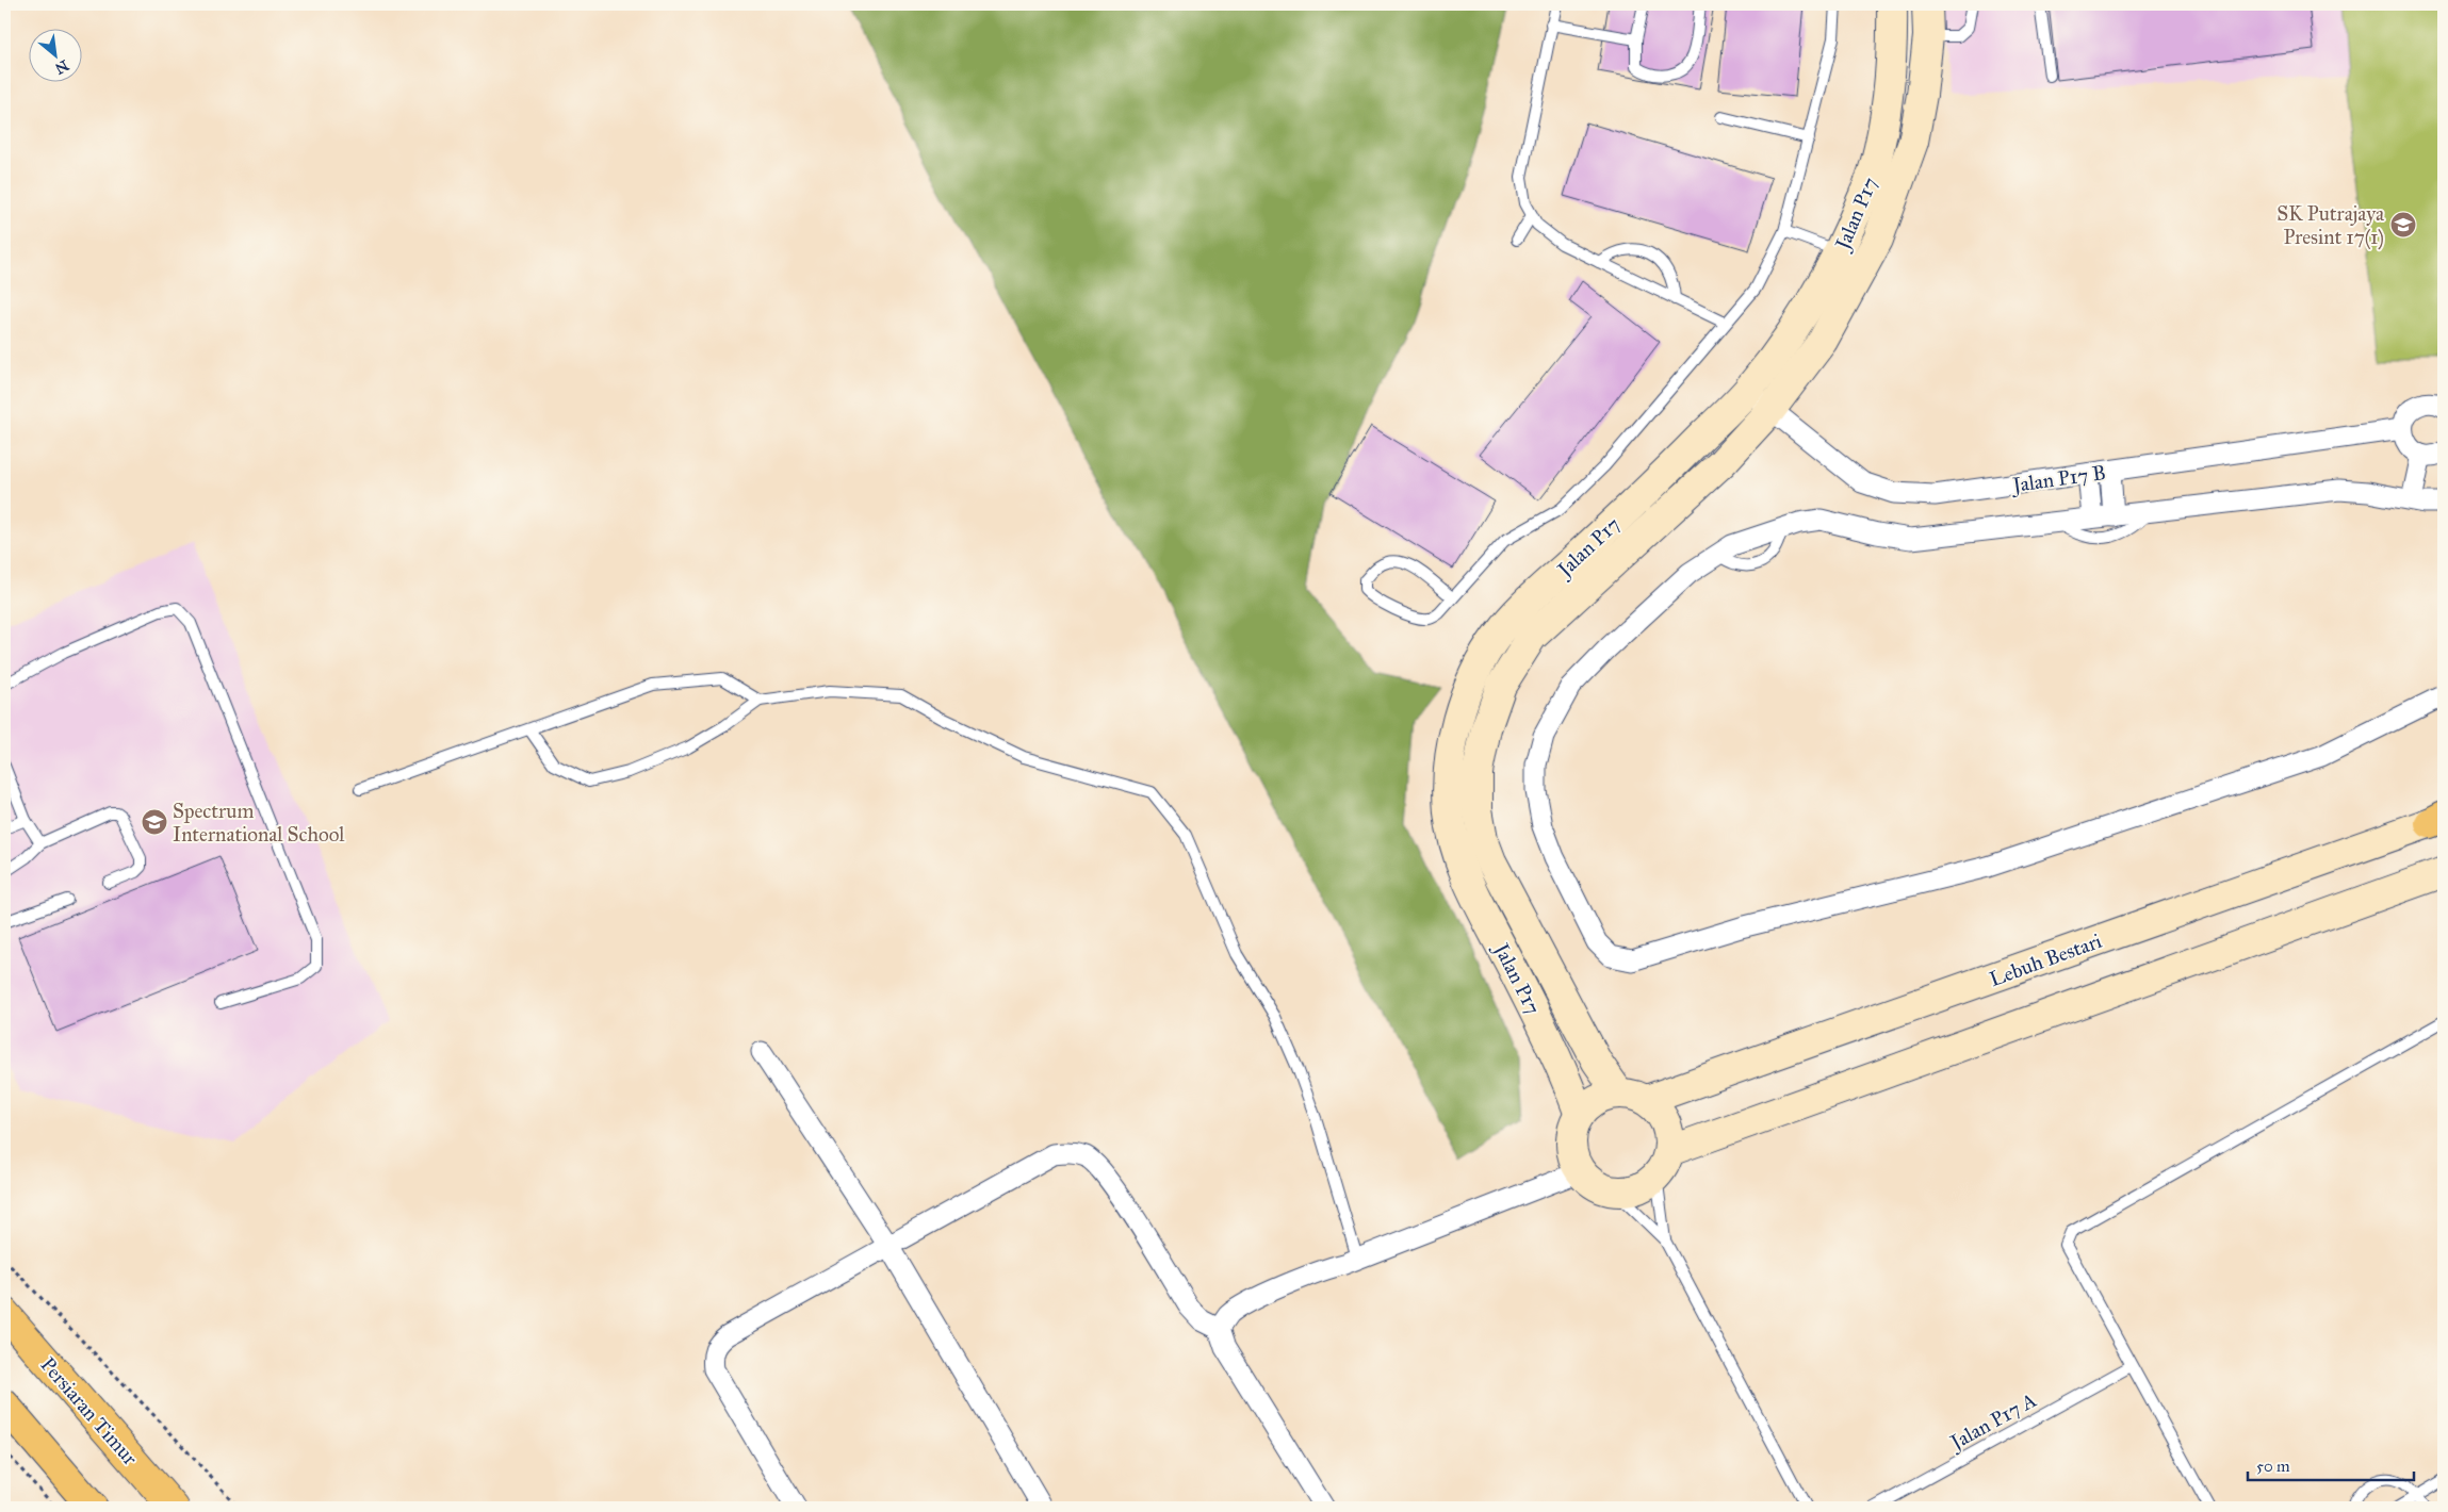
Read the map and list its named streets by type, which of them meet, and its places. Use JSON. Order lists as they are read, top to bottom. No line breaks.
{"streets":{"main road":["Persiaran Timur"],"street":["Jalan P17","Jalan P17 B","Lebuh Bestari"],"lane":["Jalan P17 A"]},"crossings":[["Jalan P17","Jalan P17 B"],["Jalan P17","Lebuh Bestari"]],"places":{"school or university":["SK Putrajaya Presint 17(1)","Spectrum International School"]},"scale_bar":"50 m","north":"bottom right"}
